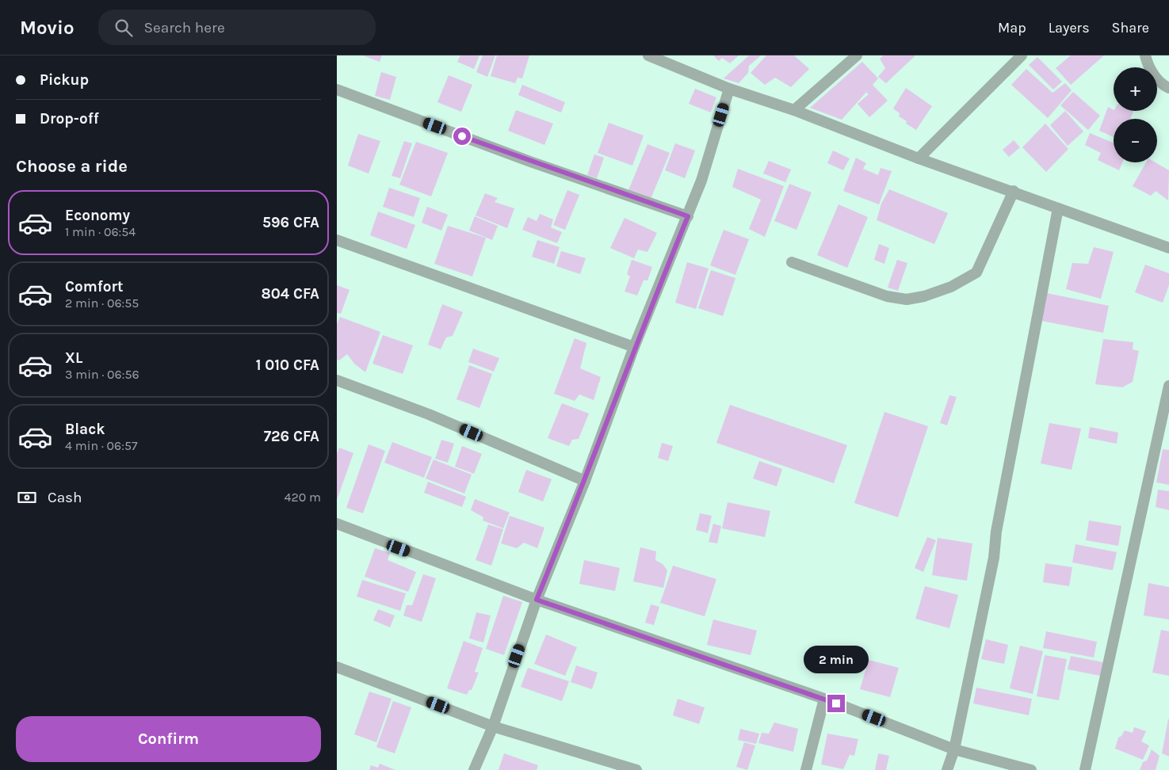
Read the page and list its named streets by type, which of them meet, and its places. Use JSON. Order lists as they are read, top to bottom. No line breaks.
{"page":{"header":"Movio","search":"Search here","nav":["Map","Layers","Share"],"banner":["Pickup","Drop-off"],"map_buttons":["+","−"],"heading":"Choose a ride","list":[{"name":"Economy","note":"1 min · 06:54","value":"596 CFA"},{"name":"Comfort","note":"2 min · 06:55","value":"804 CFA"},{"name":"XL","note":"3 min · 06:56","value":"1 010 CFA"},{"name":"Black","note":"4 min · 06:57","value":"726 CFA"}],"pay":["Cash","420 m"],"bubble":"2 min","buttons":"Confirm"}}
